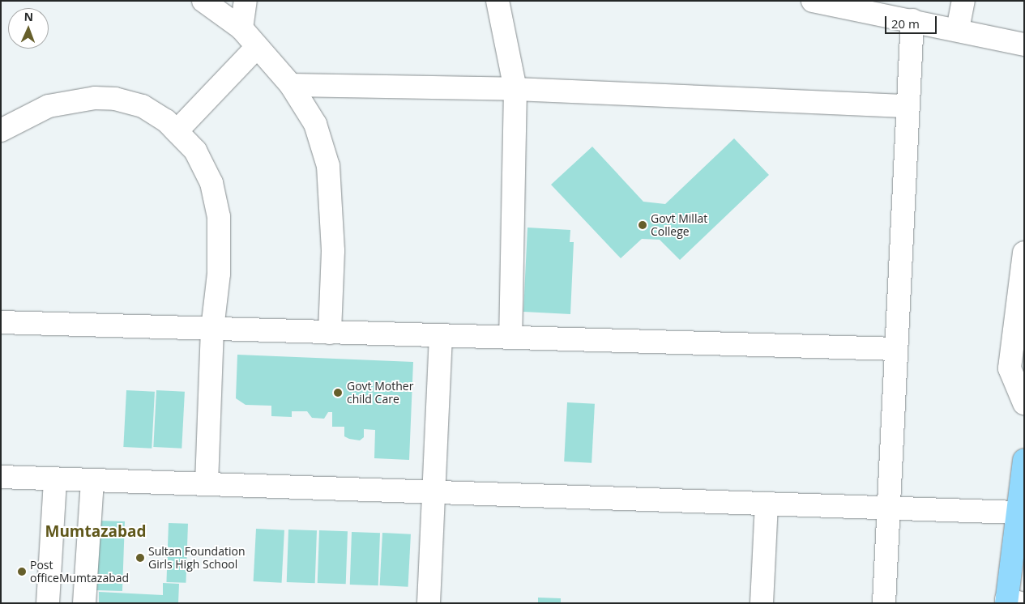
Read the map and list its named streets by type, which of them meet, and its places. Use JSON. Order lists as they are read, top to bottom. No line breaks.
{"districts":["Mumtazabad"],"places":["Govt Millat College","Govt Mother child Care","Sultan Foundation Girls High School","Post officeMumtazabad"],"scale_bar":"20 m","north":"top"}
